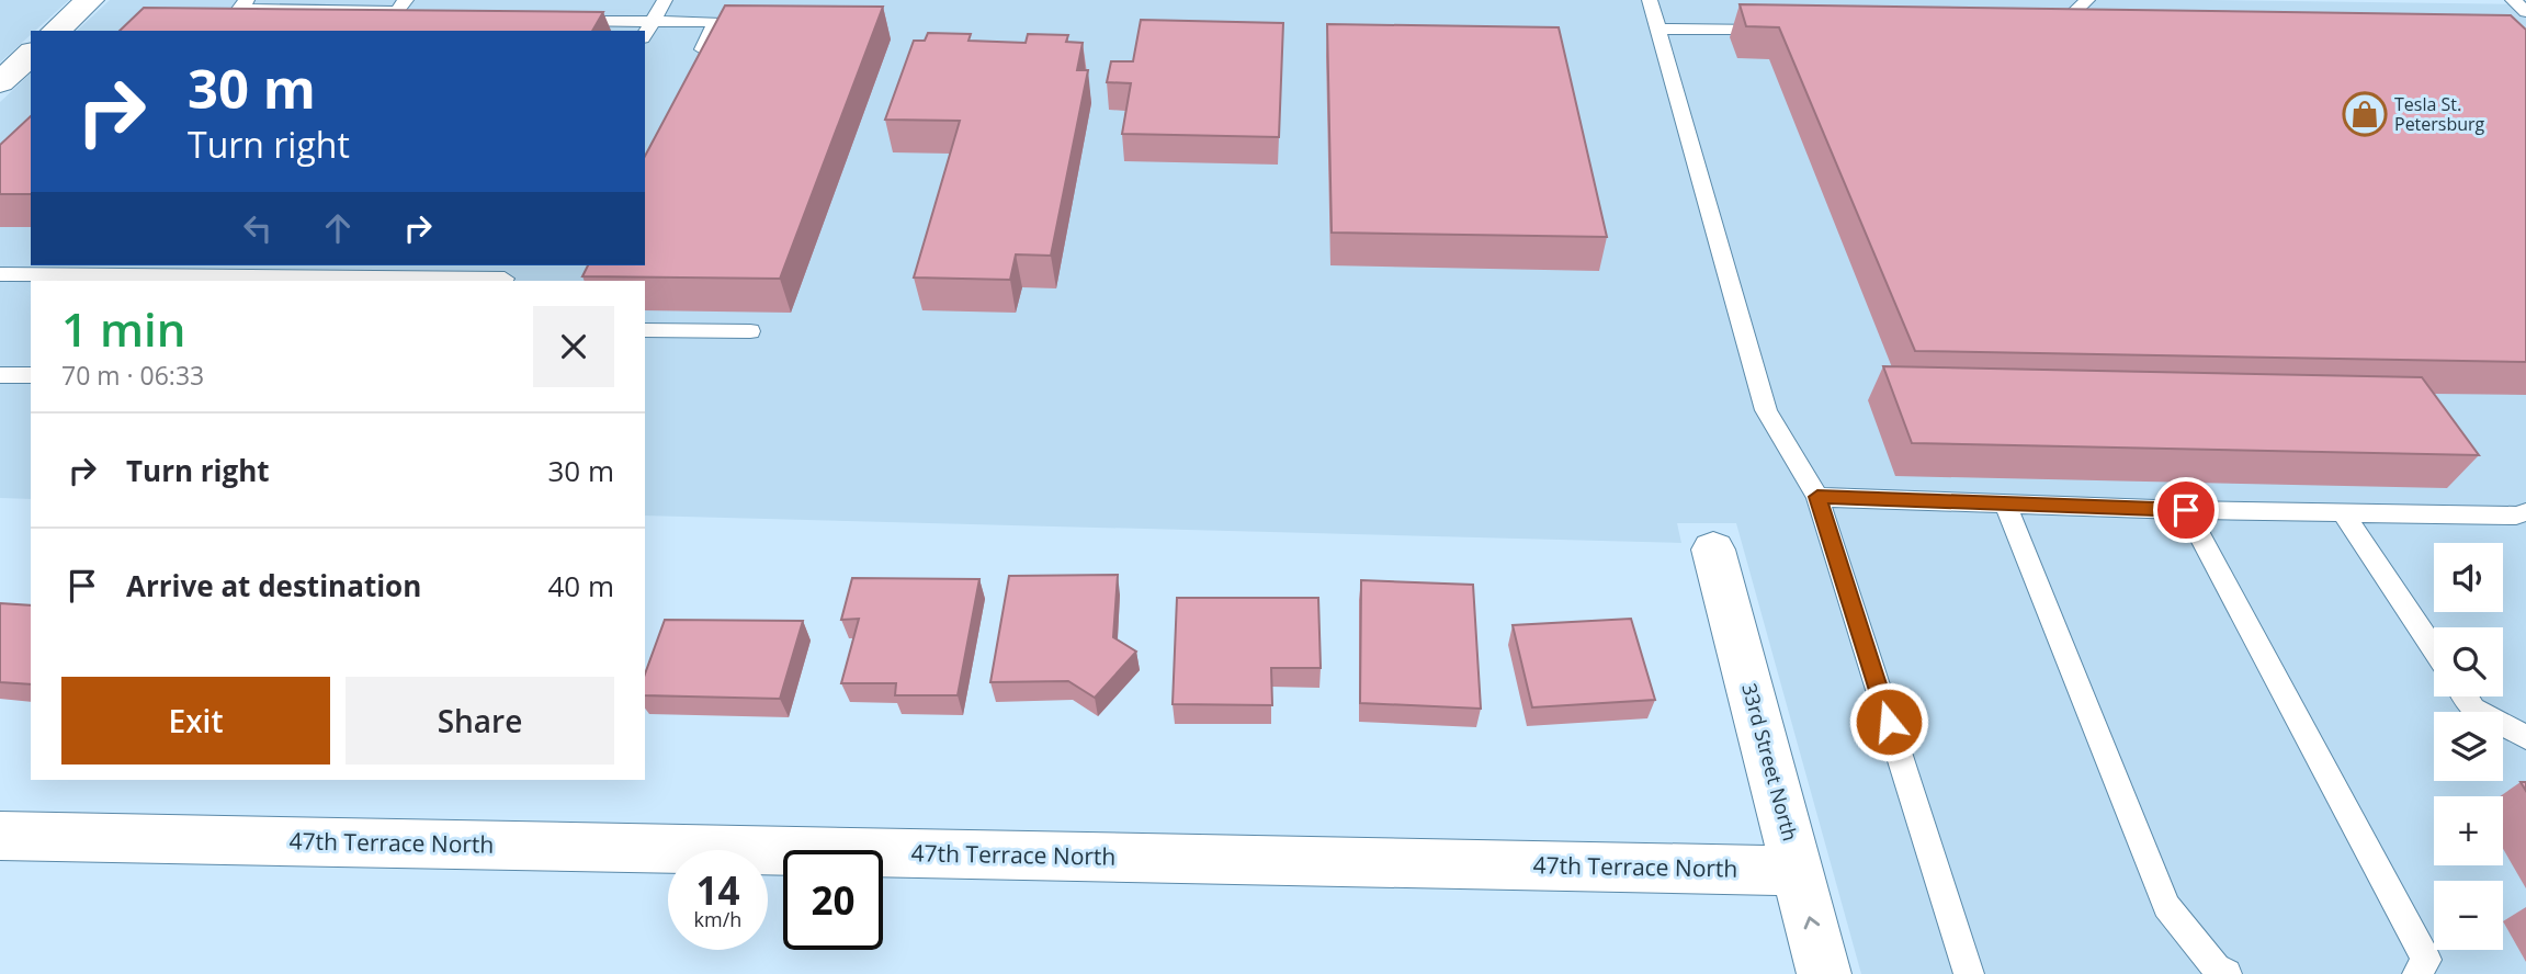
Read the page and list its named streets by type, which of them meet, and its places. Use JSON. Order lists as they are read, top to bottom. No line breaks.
{"streets":{"street":["33rd Street North","47th Terrace North"]},"crossings":[["33rd Street North","47th Terrace North"]],"places":{"shop":["Tesla St. Petersburg"]},"page":{"turn":["30 m","Turn right"],"heading":["1 min","70 m · 06:33"],"list":[{"name":"Turn right","value":"30 m"},{"name":"Arrive at destination","value":"40 m"}],"map_buttons":["+","−"],"buttons":["Exit","Share"],"speed":"14 km/h","limit":"20"}}
